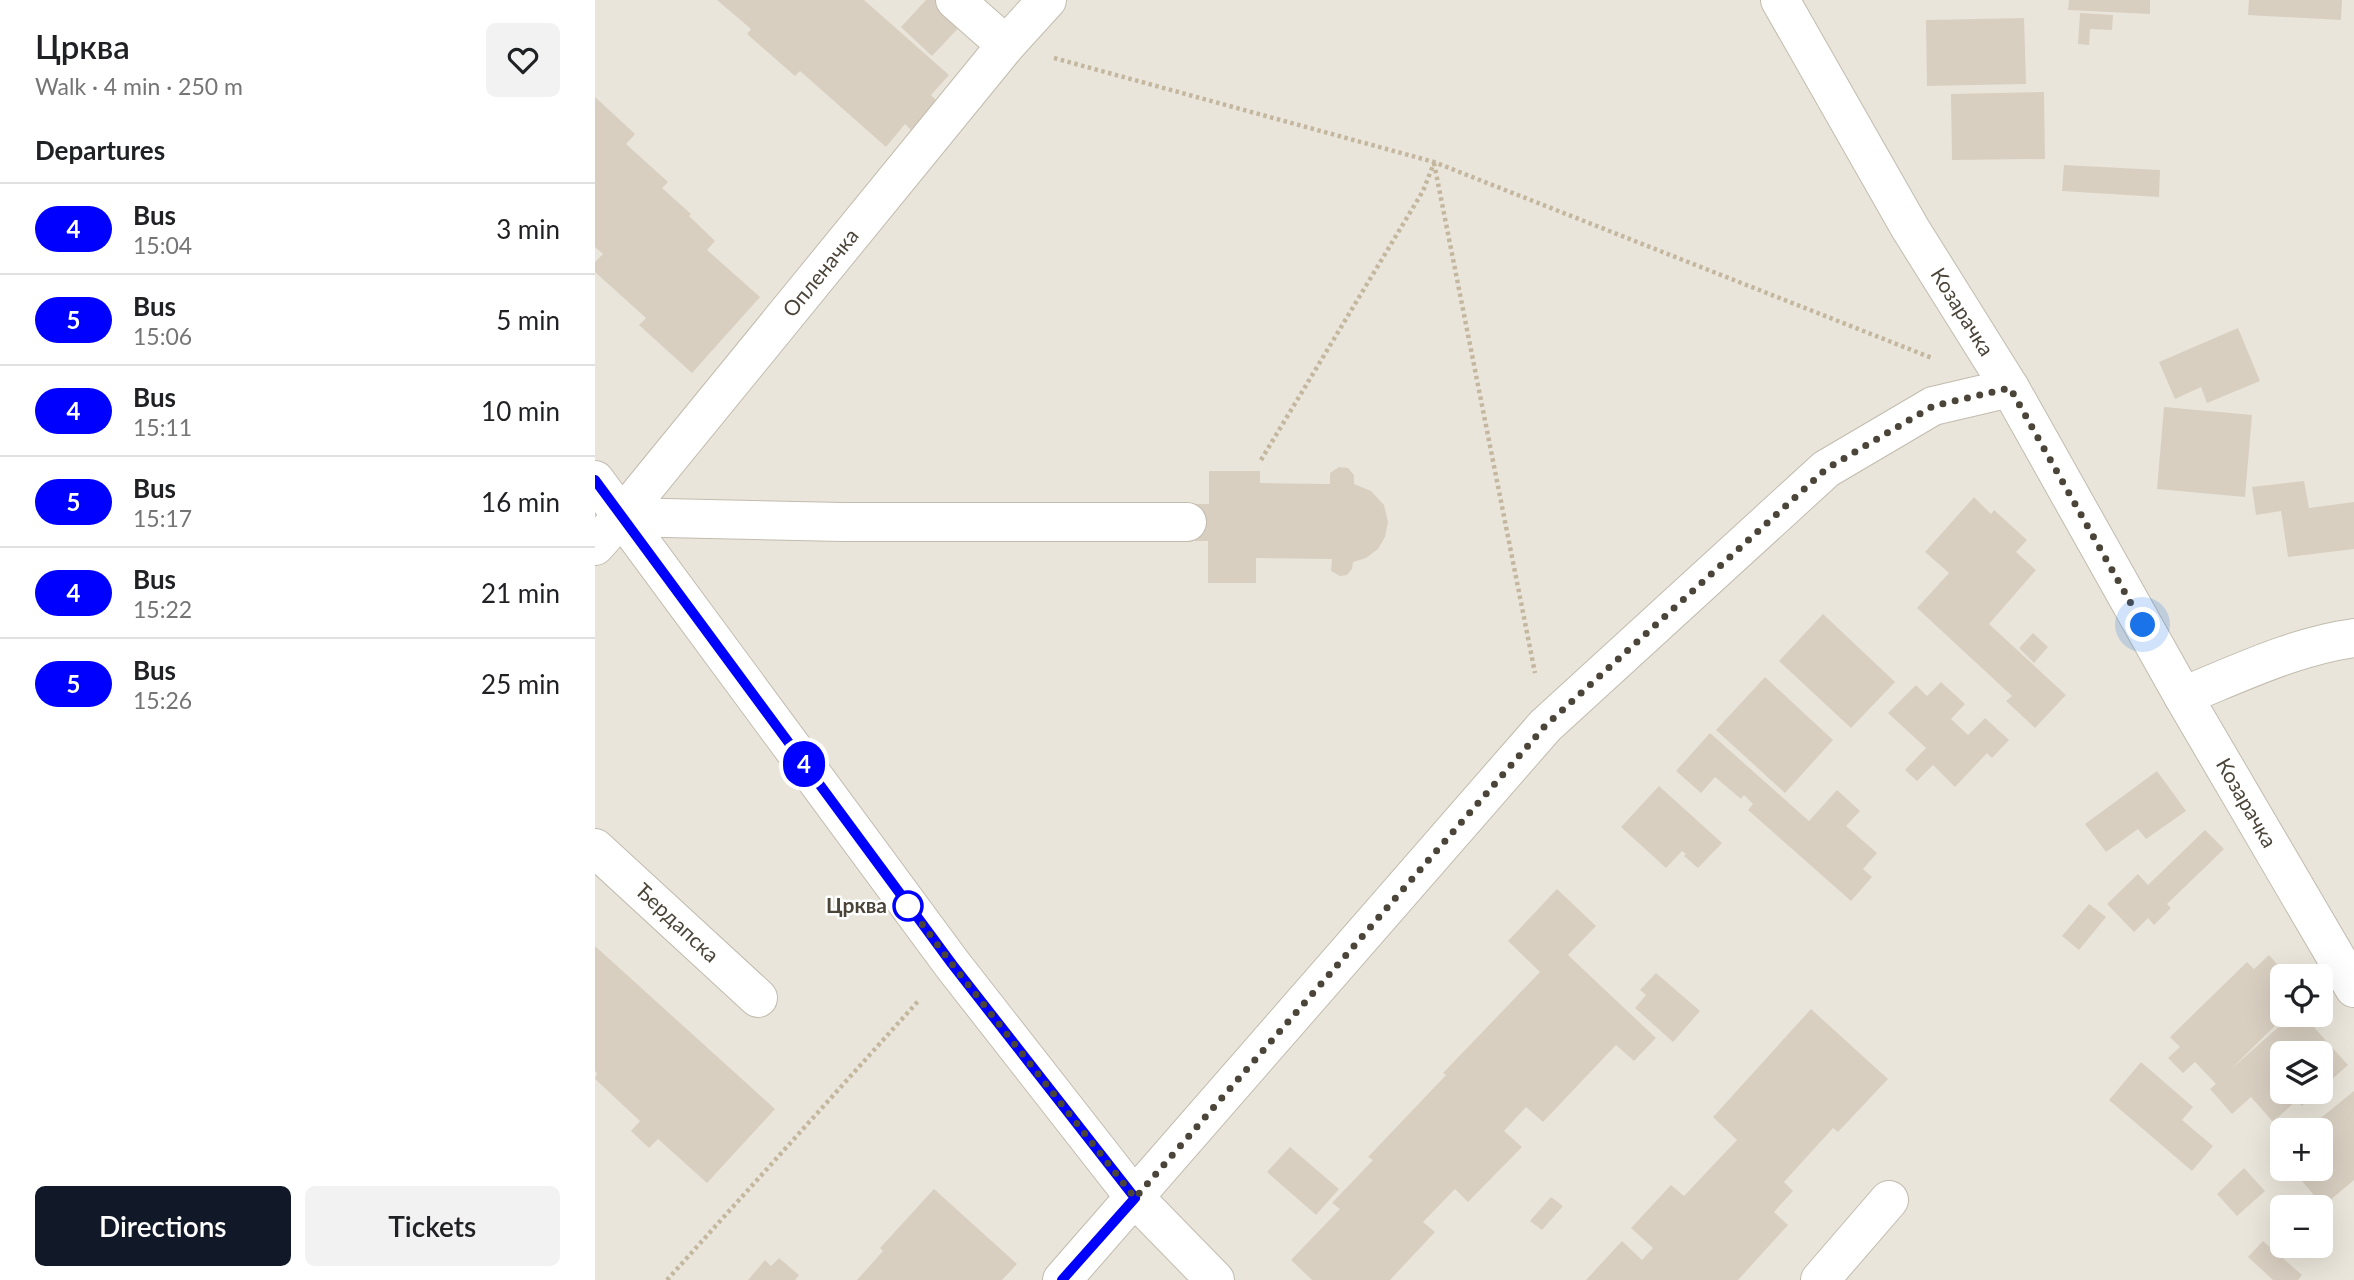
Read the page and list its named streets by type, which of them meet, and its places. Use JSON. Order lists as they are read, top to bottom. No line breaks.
{"streets":{"street":["Опленачка","Козарачка","Ђердапска"]},"places":["Црква"],"lines":["bus line 4"],"page":{"heading":[["Црква","Walk · 4 min · 250 m"],"Departures"],"on_map":"4","list":[{"mark":"4","name":"Bus","note":"15:04","value":"3 min"},{"mark":"5","name":"Bus","note":"15:06","value":"5 min"},{"mark":"4","name":"Bus","note":"15:11","value":"10 min"},{"mark":"5","name":"Bus","note":"15:17","value":"16 min"},{"mark":"4","name":"Bus","note":"15:22","value":"21 min"},{"mark":"5","name":"Bus","note":"15:26","value":"25 min"}],"map_buttons":["+","−"],"buttons":["Directions","Tickets"]}}
